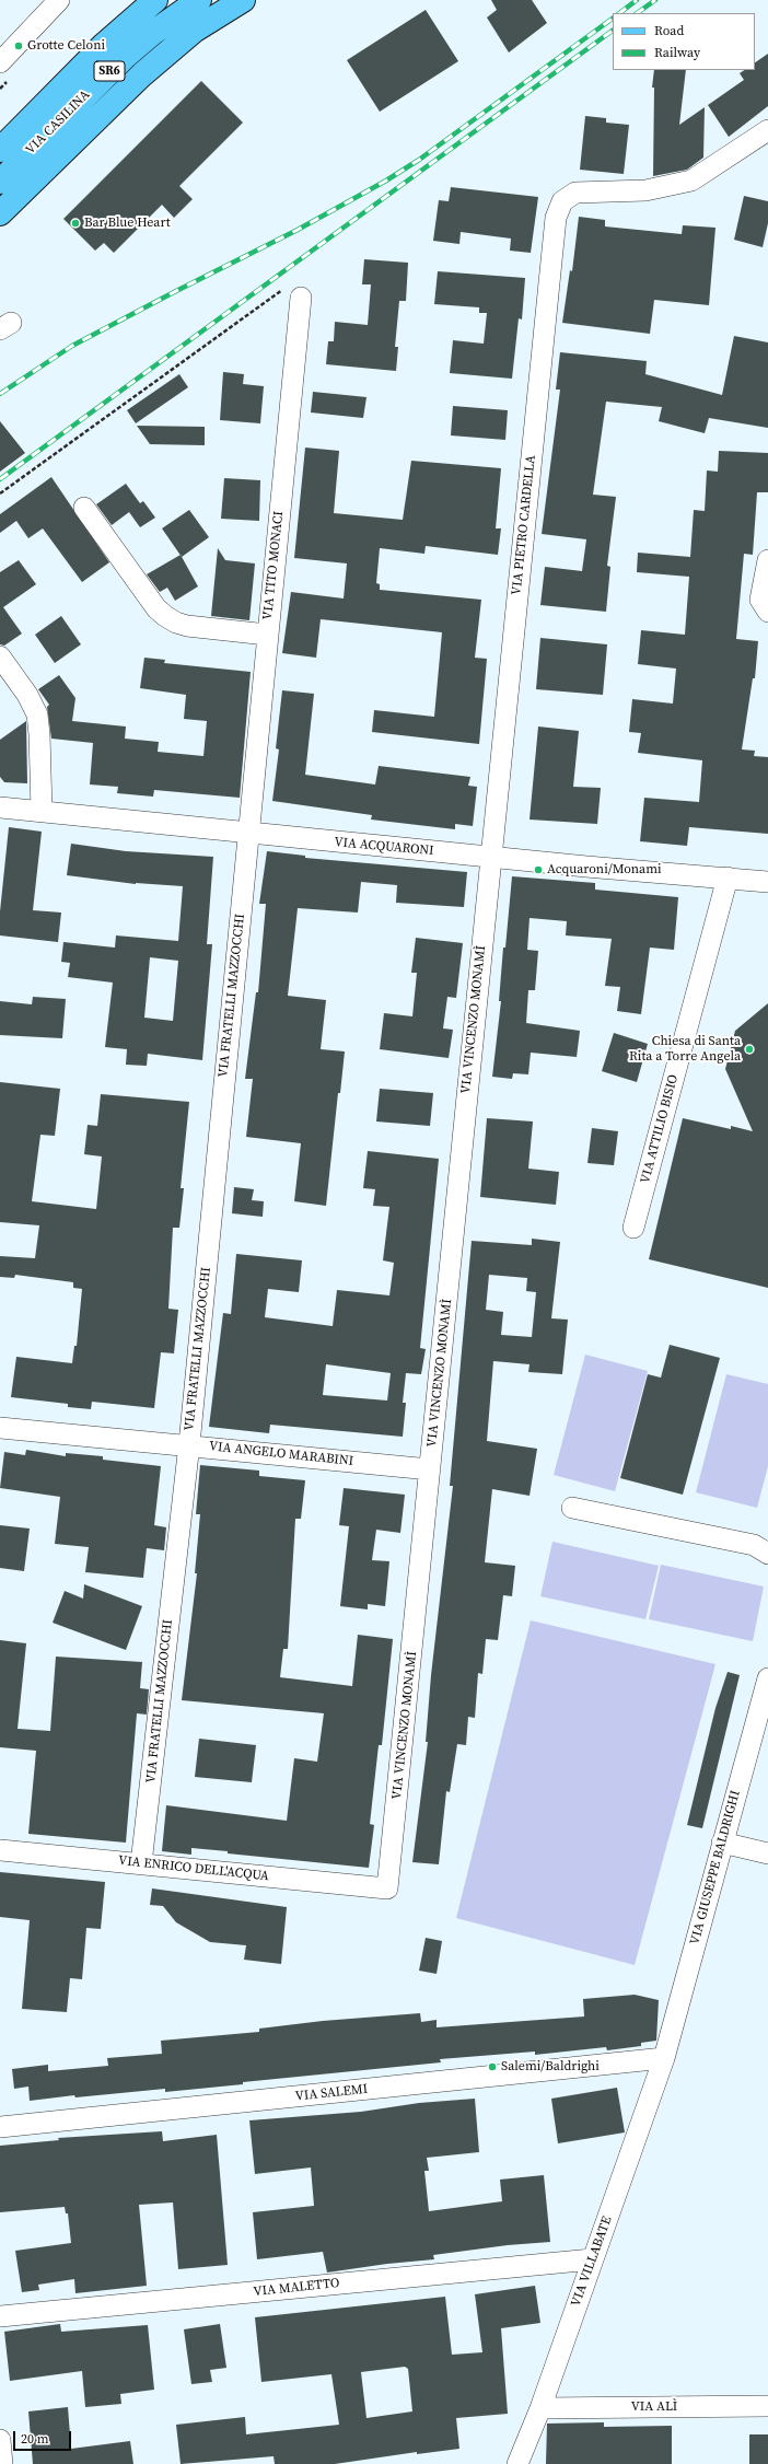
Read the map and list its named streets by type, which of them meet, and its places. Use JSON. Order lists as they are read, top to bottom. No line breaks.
{"streets":{"main road":["SR6","VIA CASILINA"],"street":["VIA PIETRO CARDELLA","VIA TITO MONACI","VIA ACQUARONI","VIA FRATELLI MAZZOCCHI","VIA VINCENZO MONAMÌ","VIA ATTILIO BISIO","VIA ANGELO MARABINI","VIA GIUSEPPE BALDRIGHI","VIA ENRICO DELL'ACQUA","VIA SALEMI","VIA VILLABATE","VIA MALETTO","VIA ALÌ"]},"crossings":[["VIA PIETRO CARDELLA","VIA ACQUARONI"],["VIA PIETRO CARDELLA","VIA VINCENZO MONAMÌ"],["VIA TITO MONACI","VIA ACQUARONI"],["VIA TITO MONACI","VIA FRATELLI MAZZOCCHI"],["VIA ACQUARONI","VIA FRATELLI MAZZOCCHI"],["VIA ACQUARONI","VIA VINCENZO MONAMÌ"],["VIA ACQUARONI","VIA ATTILIO BISIO"],["VIA FRATELLI MAZZOCCHI","VIA ANGELO MARABINI"],["VIA FRATELLI MAZZOCCHI","VIA ENRICO DELL'ACQUA"],["VIA VINCENZO MONAMÌ","VIA ANGELO MARABINI"],["VIA VINCENZO MONAMÌ","VIA ENRICO DELL'ACQUA"],["VIA GIUSEPPE BALDRIGHI","VIA SALEMI"],["VIA GIUSEPPE BALDRIGHI","VIA VILLABATE"],["VIA SALEMI","VIA VILLABATE"],["VIA VILLABATE","VIA MALETTO"],["VIA VILLABATE","VIA ALÌ"]],"places":["Grotte Celoni","Bar Blue Heart","Acquaroni/Monami","Chiesa di Santa Rita a Torre Angela","Salemi/Baldrighi"],"legend":["Road","Railway"],"scale_bar":"20 m"}
